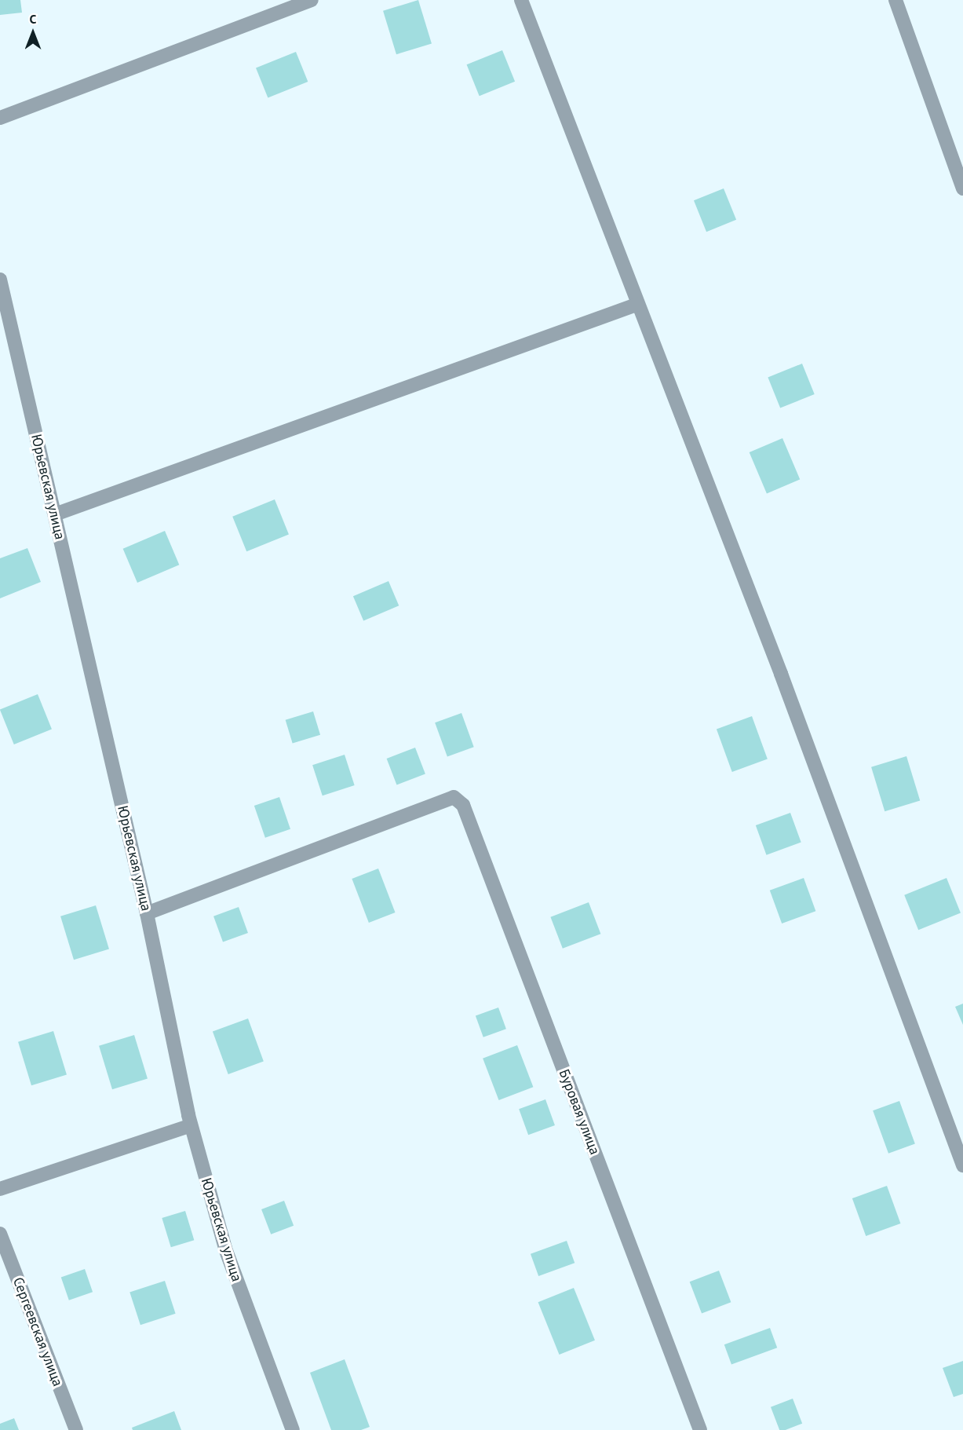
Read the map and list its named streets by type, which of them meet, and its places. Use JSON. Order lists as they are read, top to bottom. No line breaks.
{"streets":{"street":["Юрьевская улица","Буровая улица","Сергеевская улица"]},"crossings":[["Юрьевская улица","Буровая улица"]],"north":"top"}
